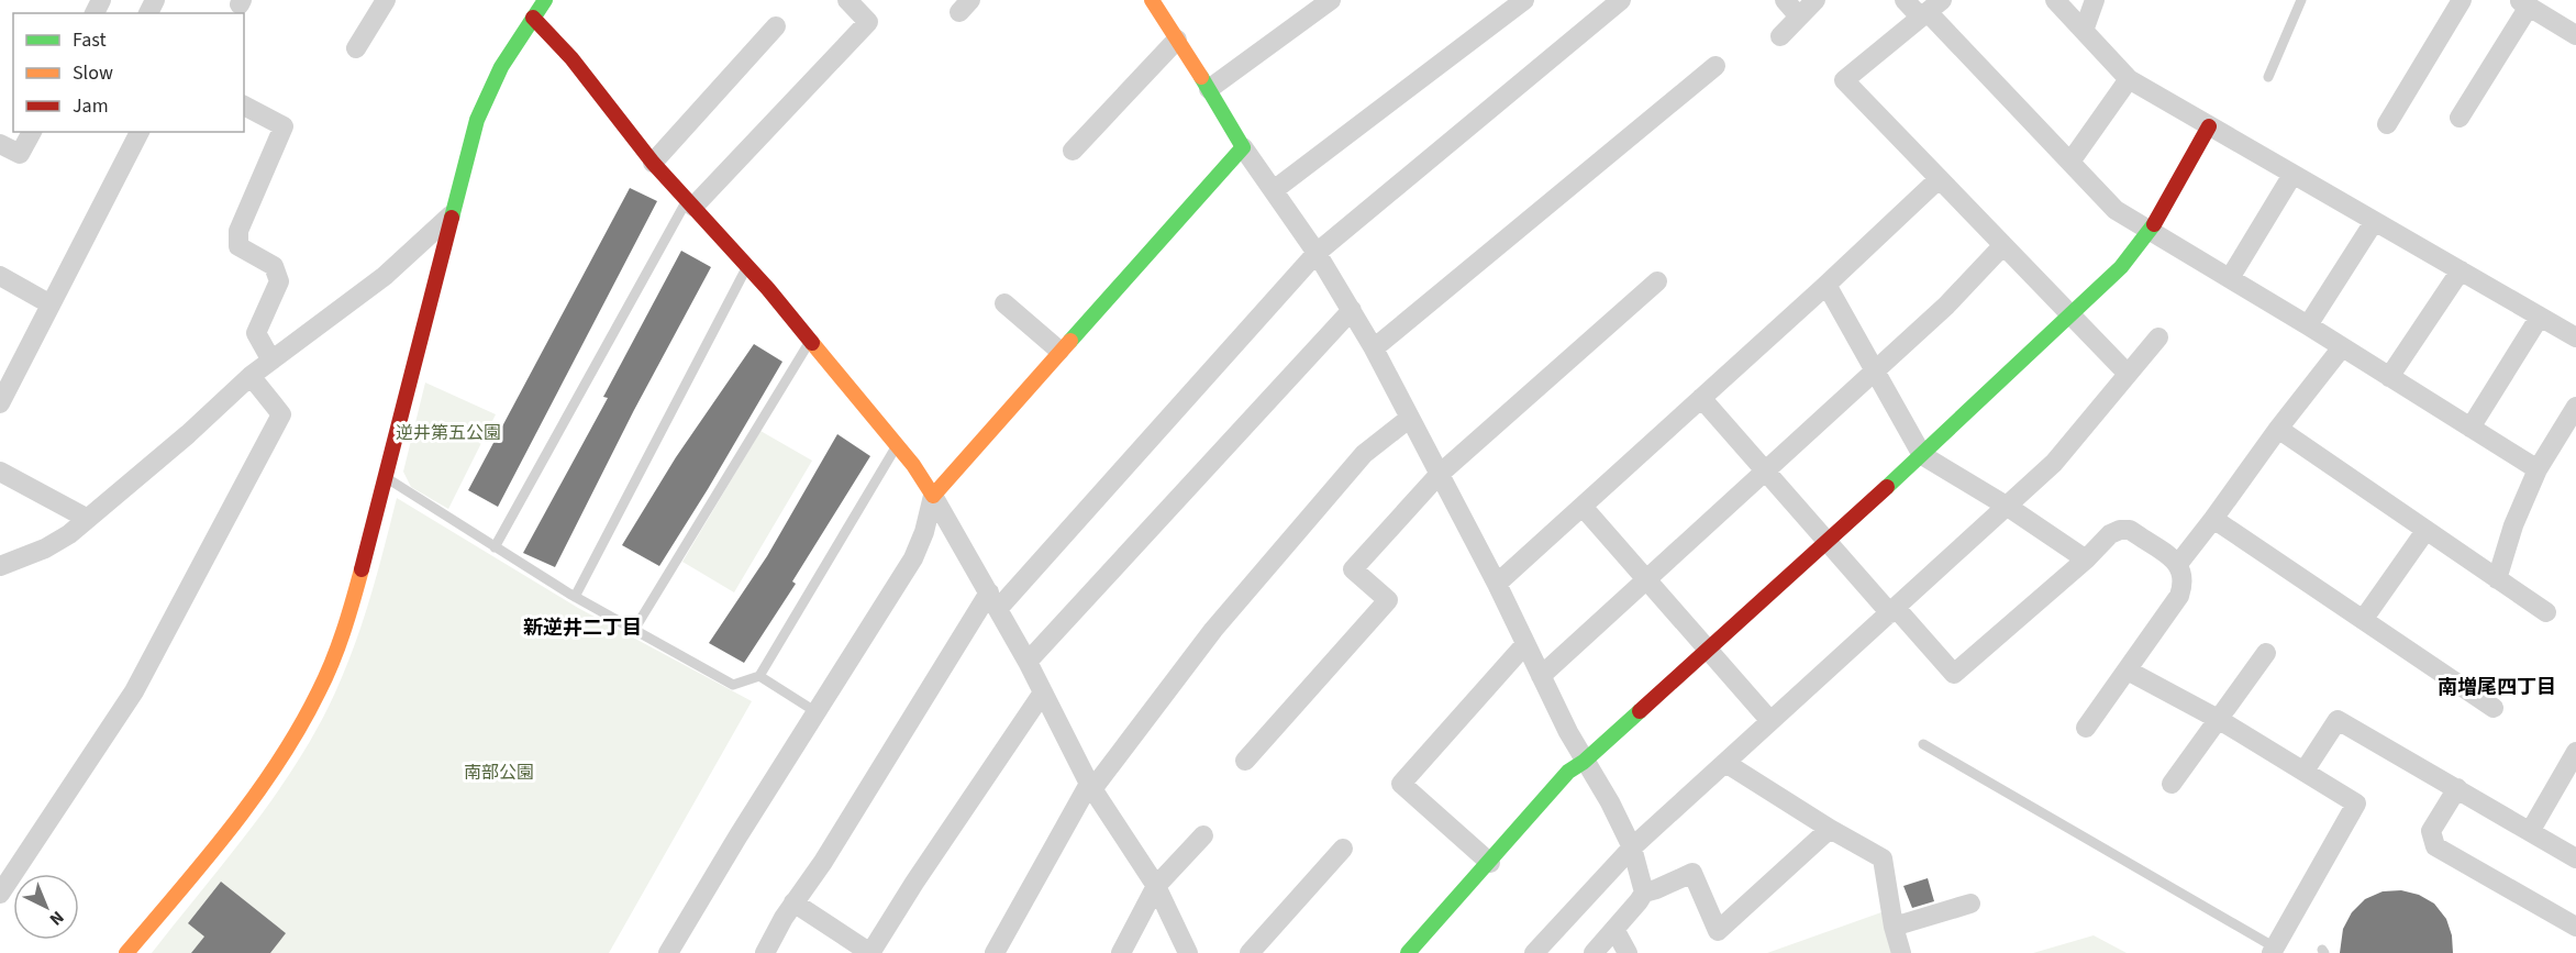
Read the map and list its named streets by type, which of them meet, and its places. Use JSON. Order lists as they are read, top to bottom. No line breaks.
{"districts":["新逆井二丁目","南増尾四丁目"],"parks":["逆井第五公園","南部公園"],"legend":["Fast","Slow","Jam"],"north":"bottom right"}
